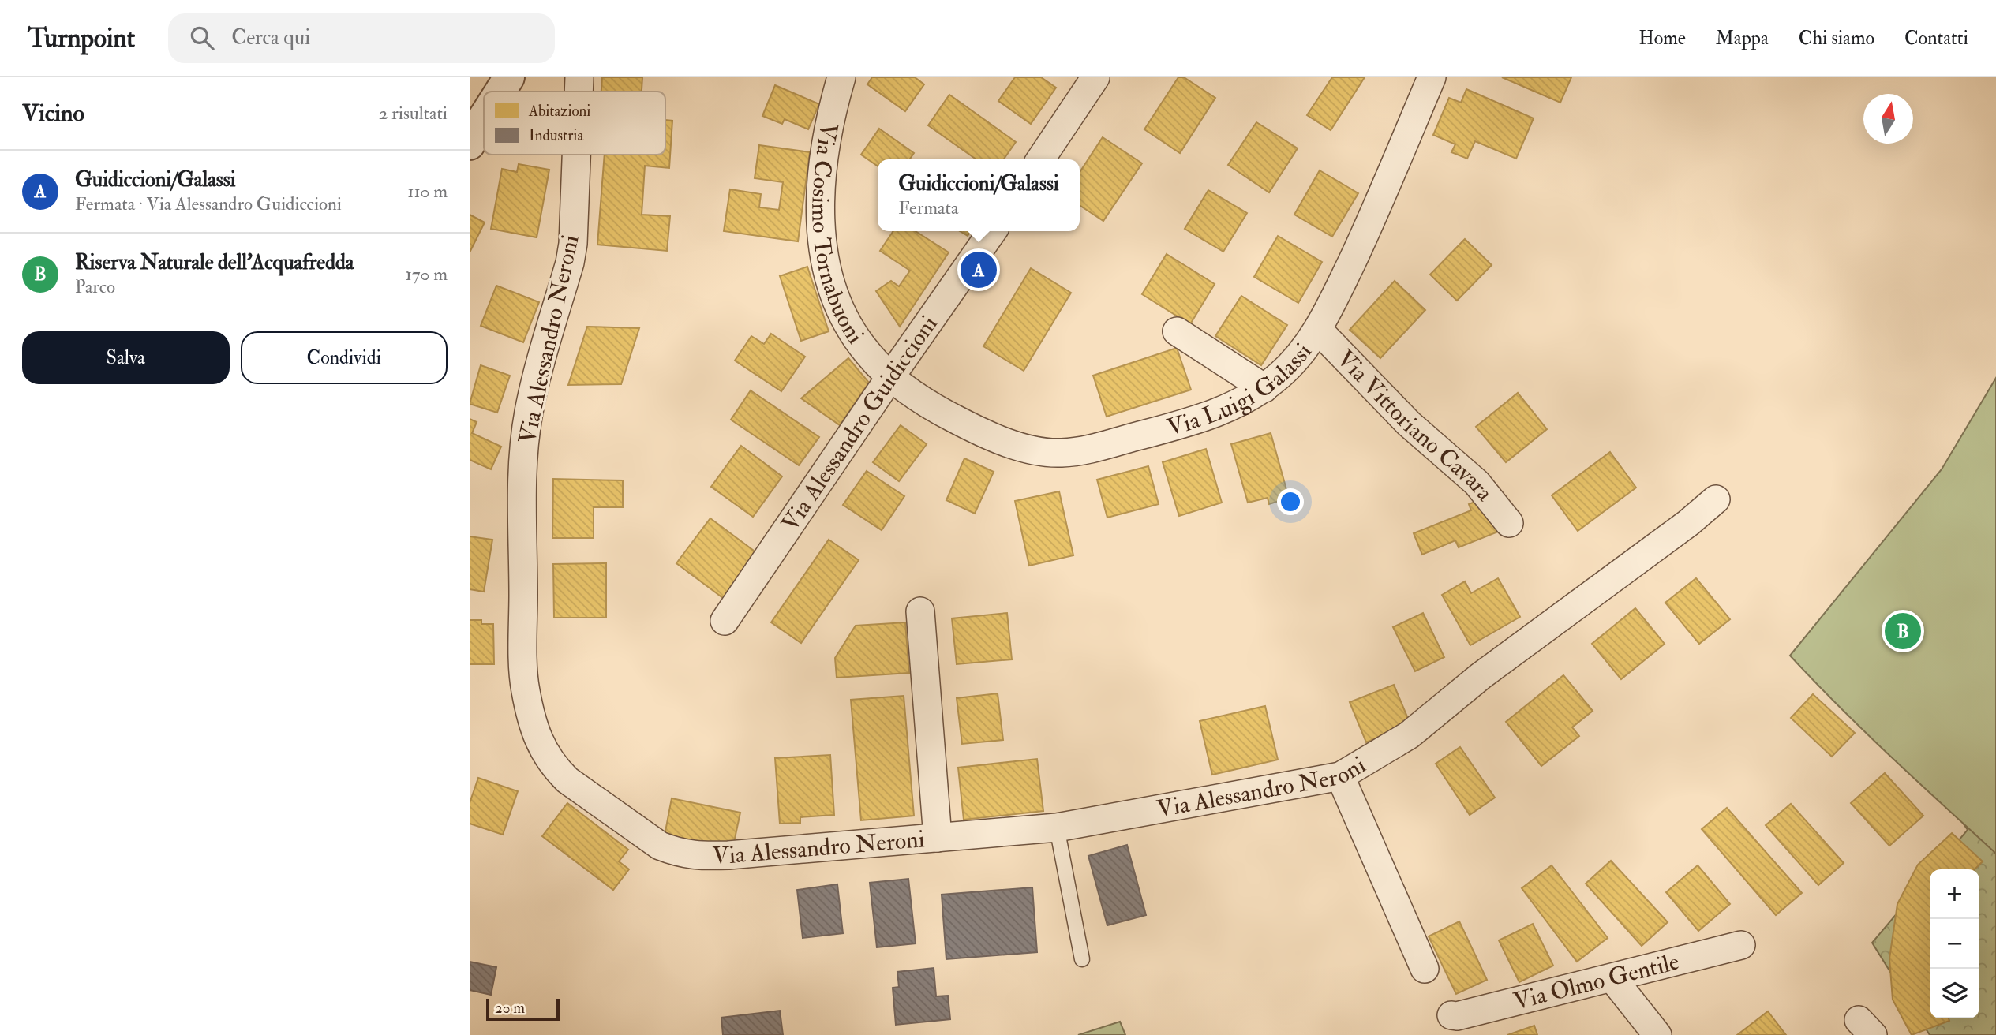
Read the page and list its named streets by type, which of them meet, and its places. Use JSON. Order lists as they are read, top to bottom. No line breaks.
{"streets":{"street":["Via Cosimo Tornabuoni","Via Alessandro Neroni","Via Luigi Galassi","Via Alessandro Guidiccioni","Via Vittoriano Cavara","Via Olmo Gentile"]},"crossings":[["Via Cosimo Tornabuoni","Via Luigi Galassi"],["Via Cosimo Tornabuoni","Via Alessandro Guidiccioni"],["Via Luigi Galassi","Via Alessandro Guidiccioni"],["Via Luigi Galassi","Via Vittoriano Cavara"]],"legend":["Abitazioni","Industria"],"scale_bar":"20 m","north":"top","page":{"header":"Turnpoint","search":"Cerca qui","nav":["Home","Mappa","Chi siamo","Contatti"],"heading":["Vicino","2 risultati"],"list":[{"mark":"A","name":"Guidiccioni/Galassi","note":"Fermata · Via Alessandro Guidiccioni","value":"110 m"},{"mark":"B","name":"Riserva Naturale dell'Acquafredda","note":"Parco","value":"170 m"}],"popup":["Guidiccioni/Galassi","Fermata"],"pins":["A","B"],"buttons":["Salva","Condividi"],"map_buttons":["+","−"],"scale":"20 m"}}
